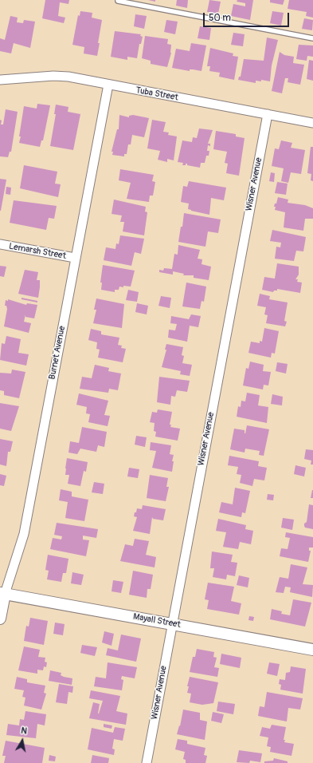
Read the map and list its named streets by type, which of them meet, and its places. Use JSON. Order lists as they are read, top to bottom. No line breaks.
{"streets":{"street":["Tuba Street","Wisner Avenue","Lemarsh Street","Burnet Avenue","Mayall Street"]},"crossings":[["Tuba Street","Wisner Avenue"],["Tuba Street","Burnet Avenue"],["Wisner Avenue","Mayall Street"],["Lemarsh Street","Burnet Avenue"],["Burnet Avenue","Mayall Street"]],"scale_bar":"50 m","north":"top"}
